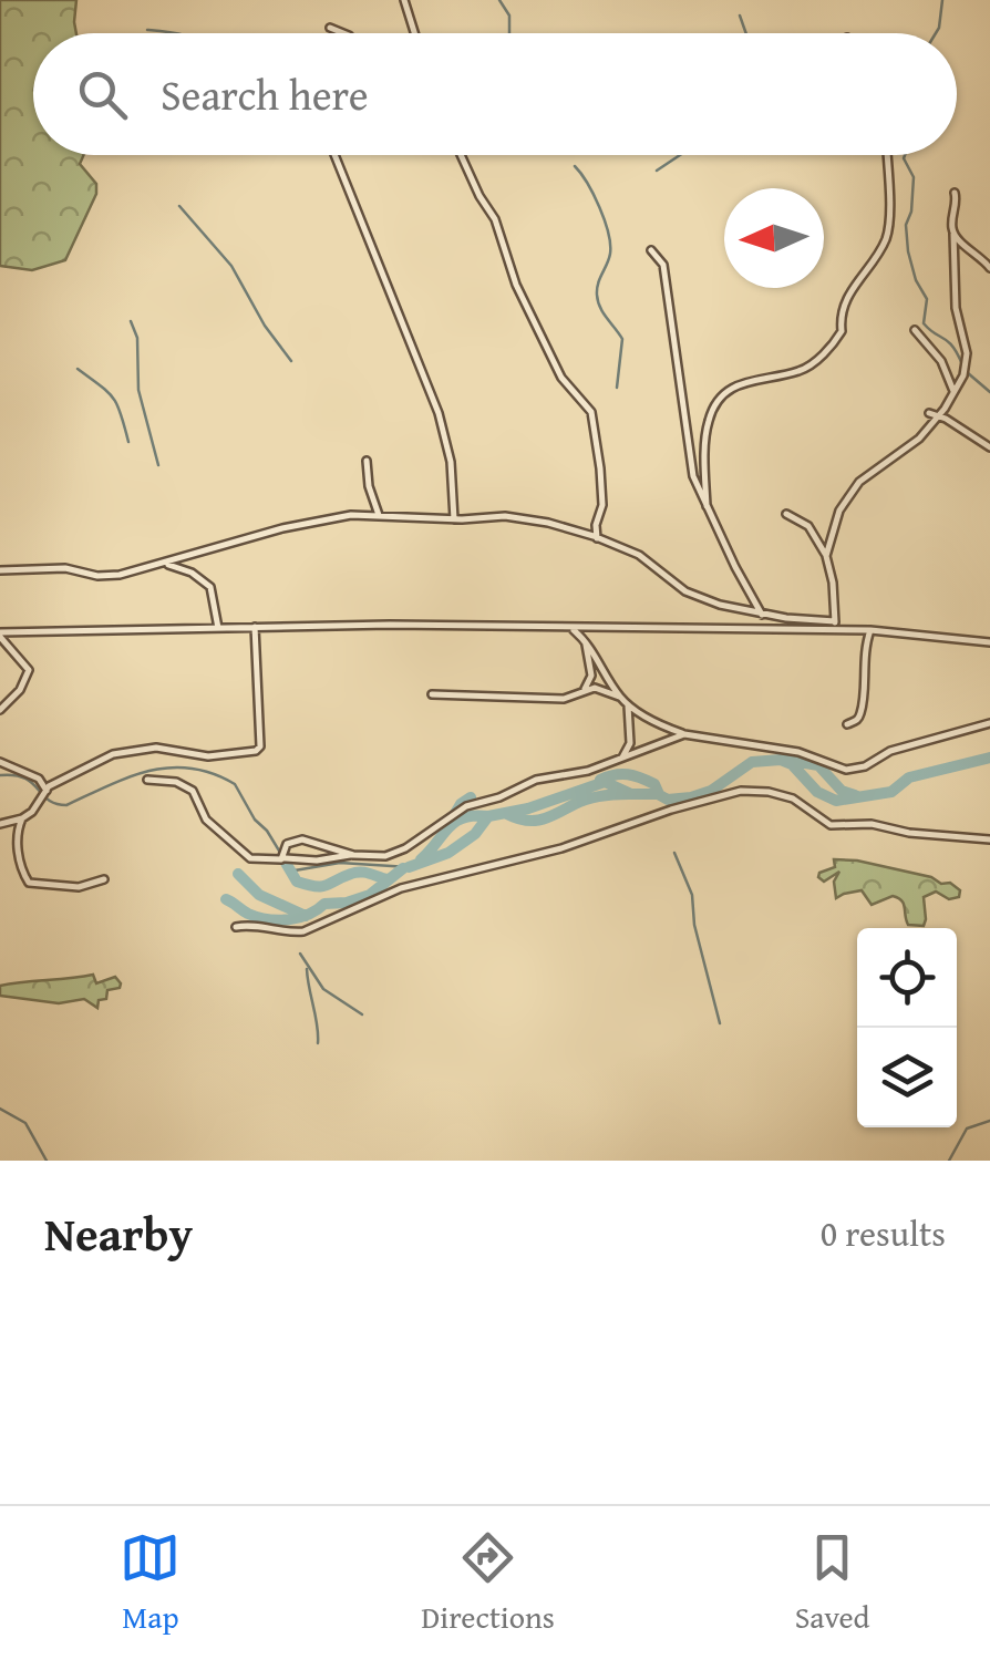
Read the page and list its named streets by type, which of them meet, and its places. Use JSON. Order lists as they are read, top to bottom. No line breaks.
{"north":"left","page":{"search":"Search here","heading":["Nearby","0 results"],"nav":["Map","Directions","Saved"]}}
